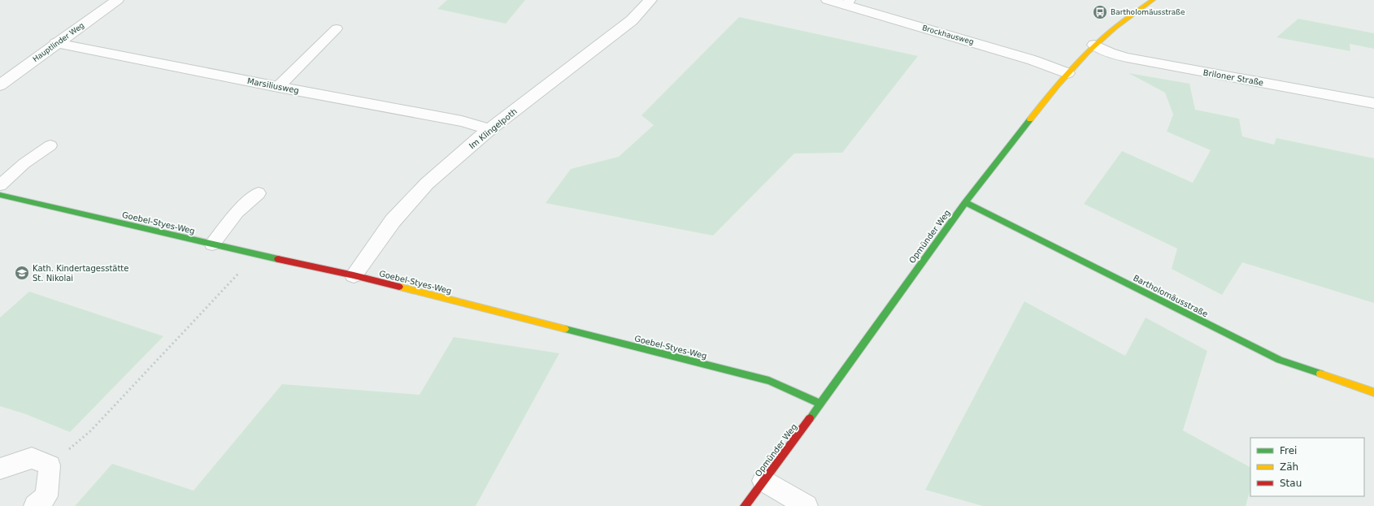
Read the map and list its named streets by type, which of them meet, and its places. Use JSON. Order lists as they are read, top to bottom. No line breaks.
{"streets":{"street":["Brockhausweg","Hauptlinder Weg","Briloner Straße","Marsiliusweg","Im Klingelpoth","Goebel-Styes-Weg","Opmünder Weg","Bartholomäusstraße"]},"crossings":[["Brockhausweg","Opmünder Weg"],["Hauptlinder Weg","Marsiliusweg"],["Briloner Straße","Opmünder Weg"],["Marsiliusweg","Im Klingelpoth"],["Im Klingelpoth","Goebel-Styes-Weg"],["Goebel-Styes-Weg","Opmünder Weg"],["Opmünder Weg","Bartholomäusstraße"]],"places":{"bus stop":["Bartholomäusstraße"],"school or university":["Kath. Kindertagesstätte St. Nikolai"]},"legend":["Frei","Zäh","Stau"]}
